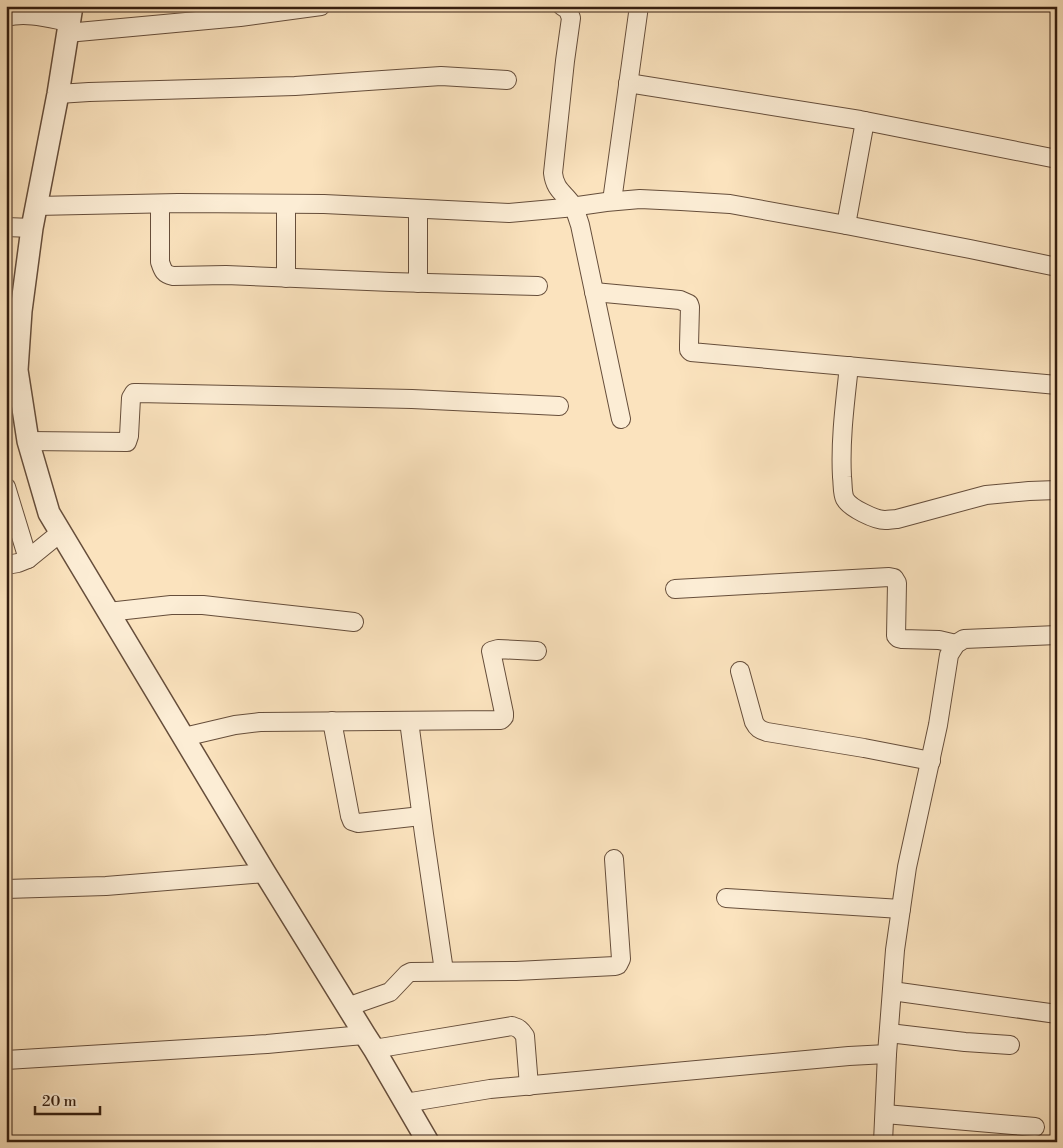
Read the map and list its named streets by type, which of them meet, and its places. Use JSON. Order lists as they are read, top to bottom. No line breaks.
{"scale_bar":"20 m"}
